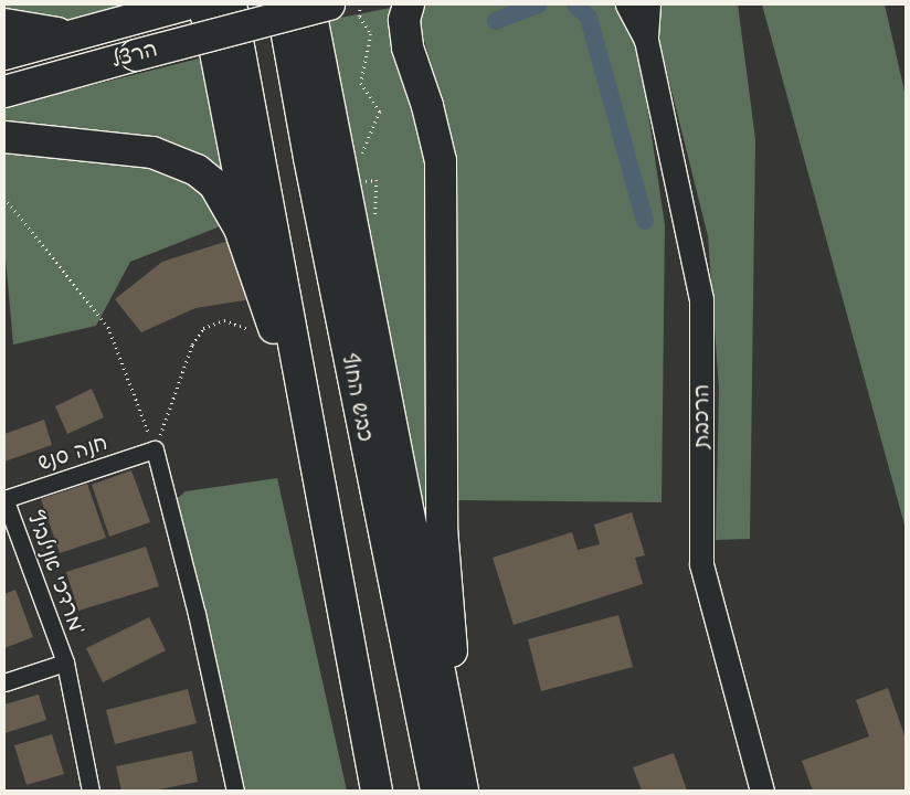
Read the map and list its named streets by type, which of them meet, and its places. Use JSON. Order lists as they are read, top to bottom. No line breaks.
{"streets":{"highway":["הרצל","כביש החוף"],"street":["הרכבת","חנה סנש","מרדכי אנילביץ'"]},"crossings":[["הרצל","כביש החוף"],["חנה סנש","מרדכי אנילביץ'"]]}
